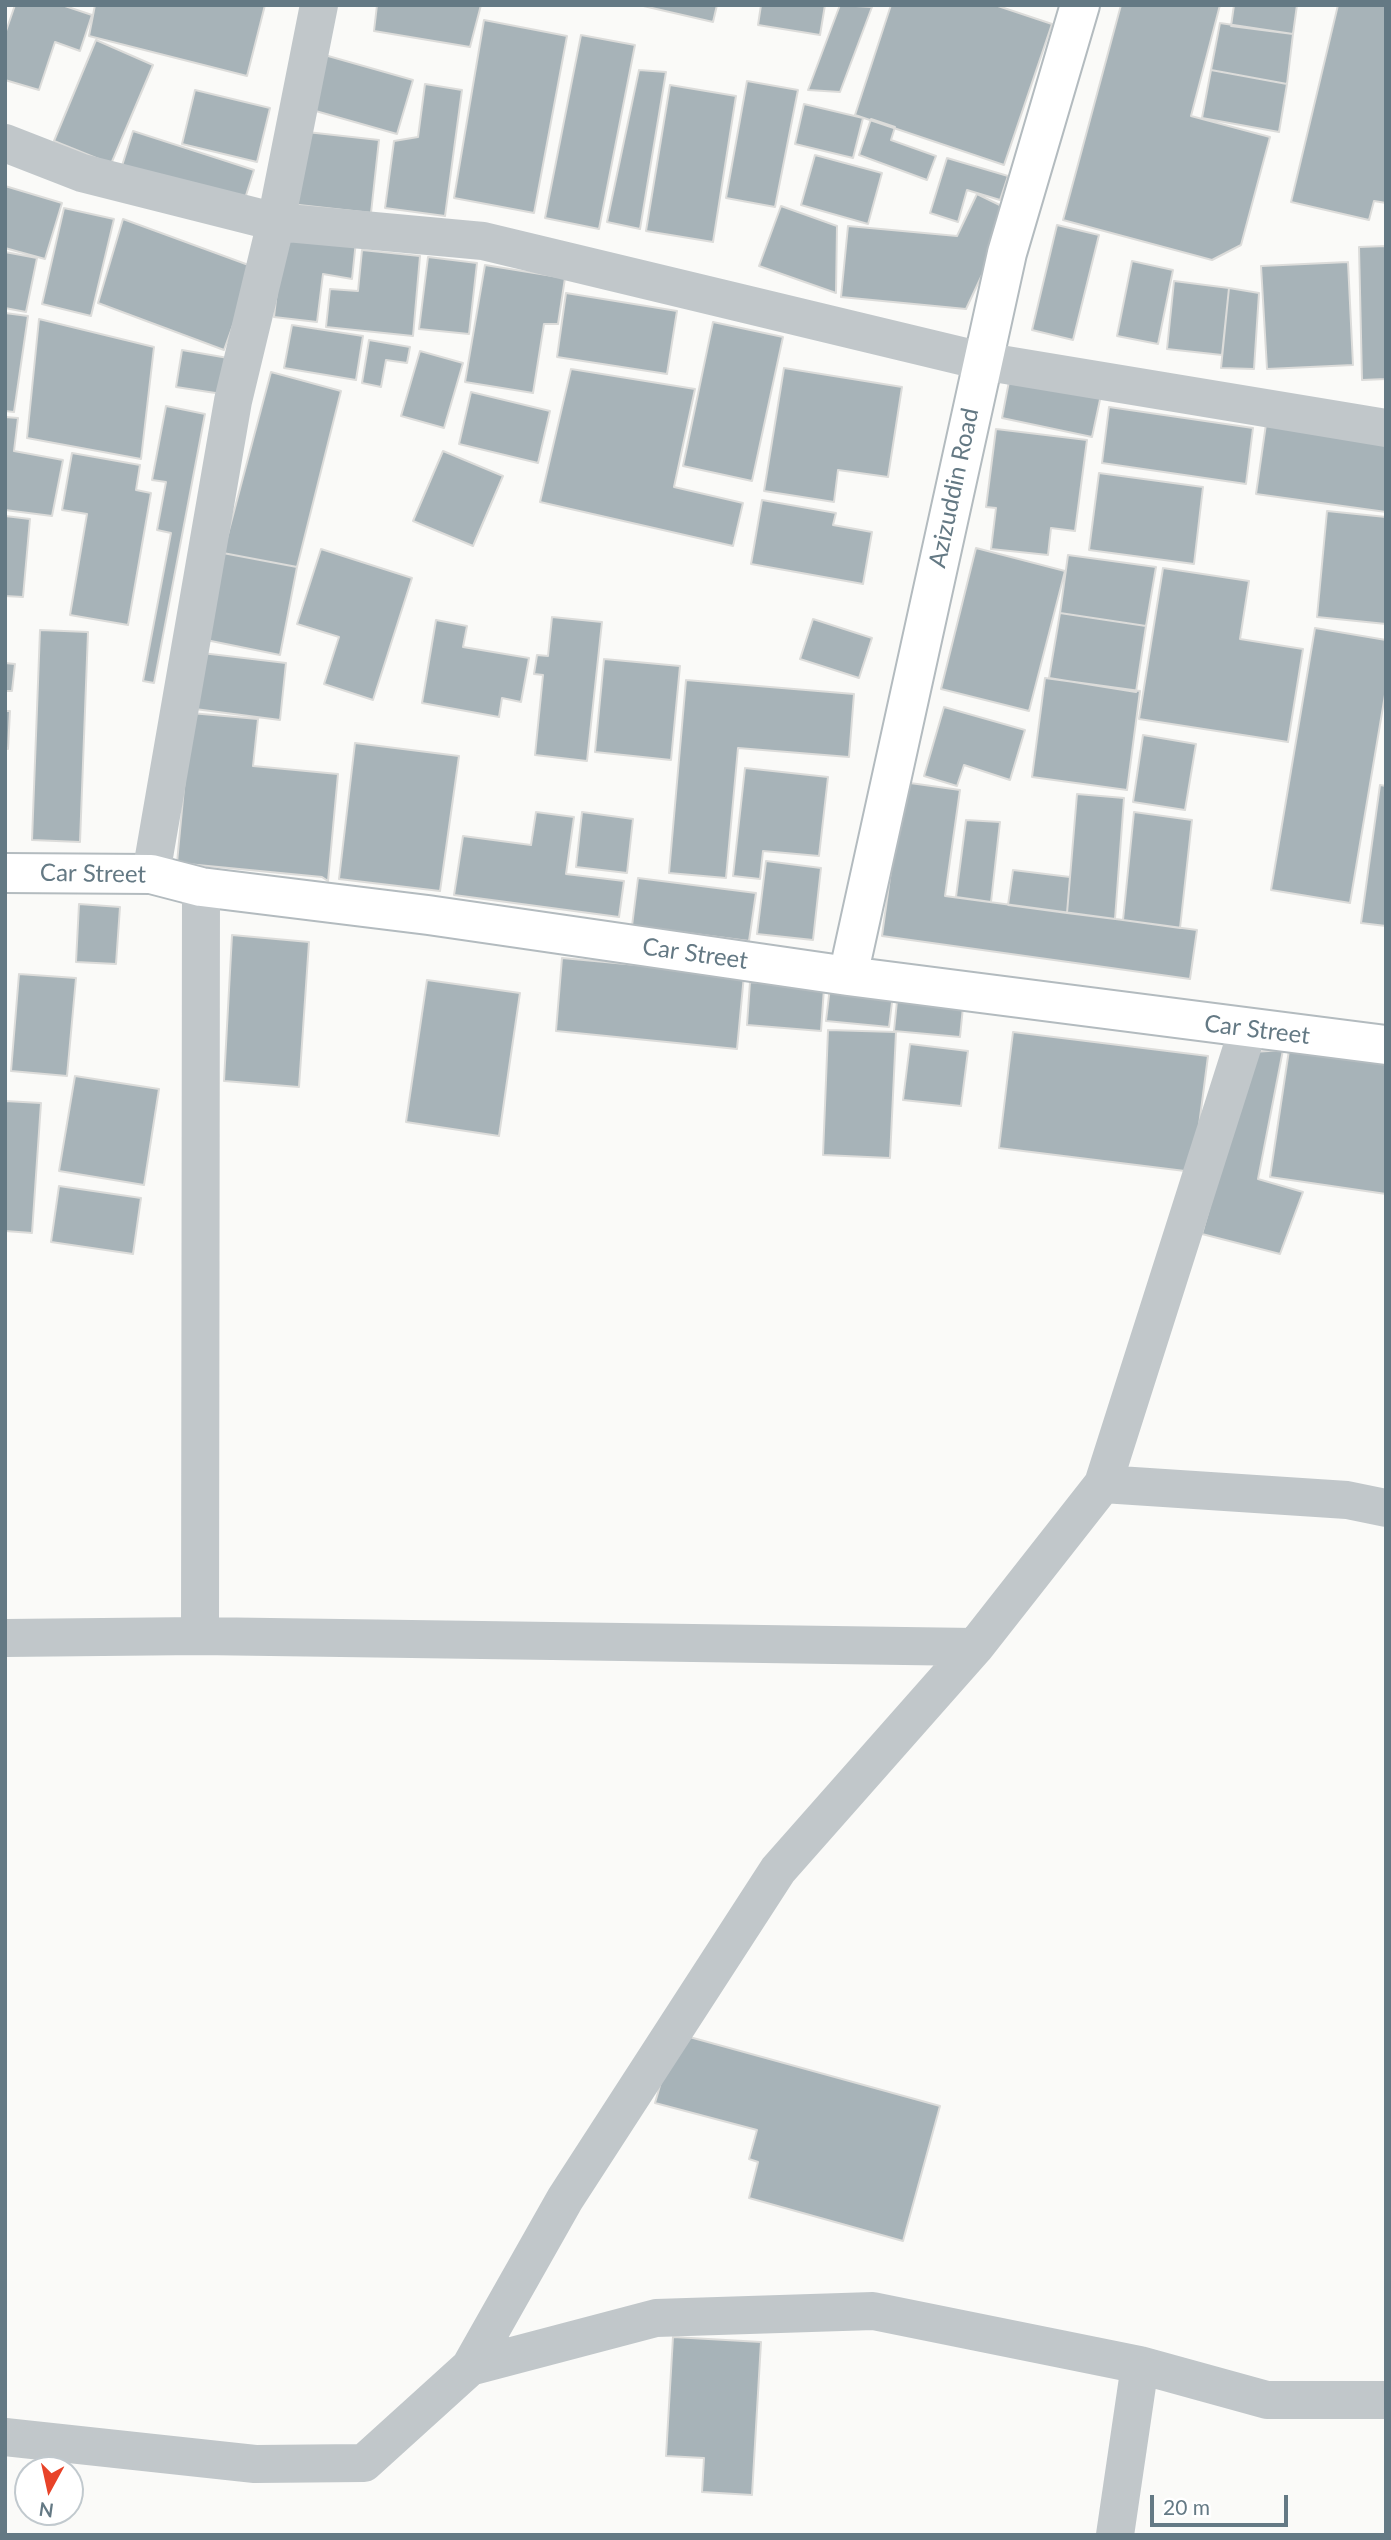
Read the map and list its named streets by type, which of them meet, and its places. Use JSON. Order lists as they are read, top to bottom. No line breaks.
{"streets":{"street":["Azizuddin Road","Car Street"]},"crossings":[["Azizuddin Road","Car Street"]],"scale_bar":"20 m","north":"bottom"}
